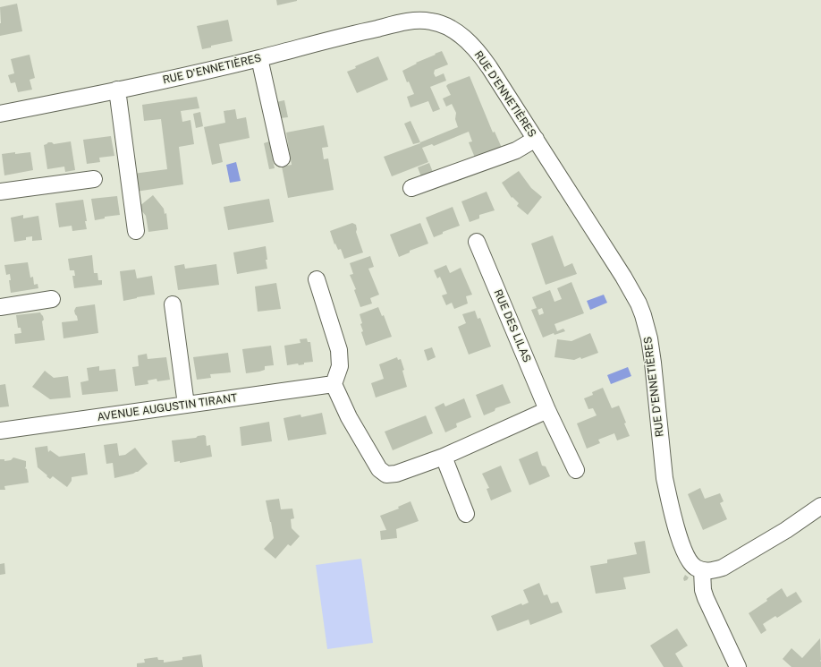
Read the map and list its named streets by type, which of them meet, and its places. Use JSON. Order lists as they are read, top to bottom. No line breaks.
{"streets":{"street":["RUE D'ENNETIÈRES","RUE DES LILAS","AVENUE AUGUSTIN TIRANT"]}}
